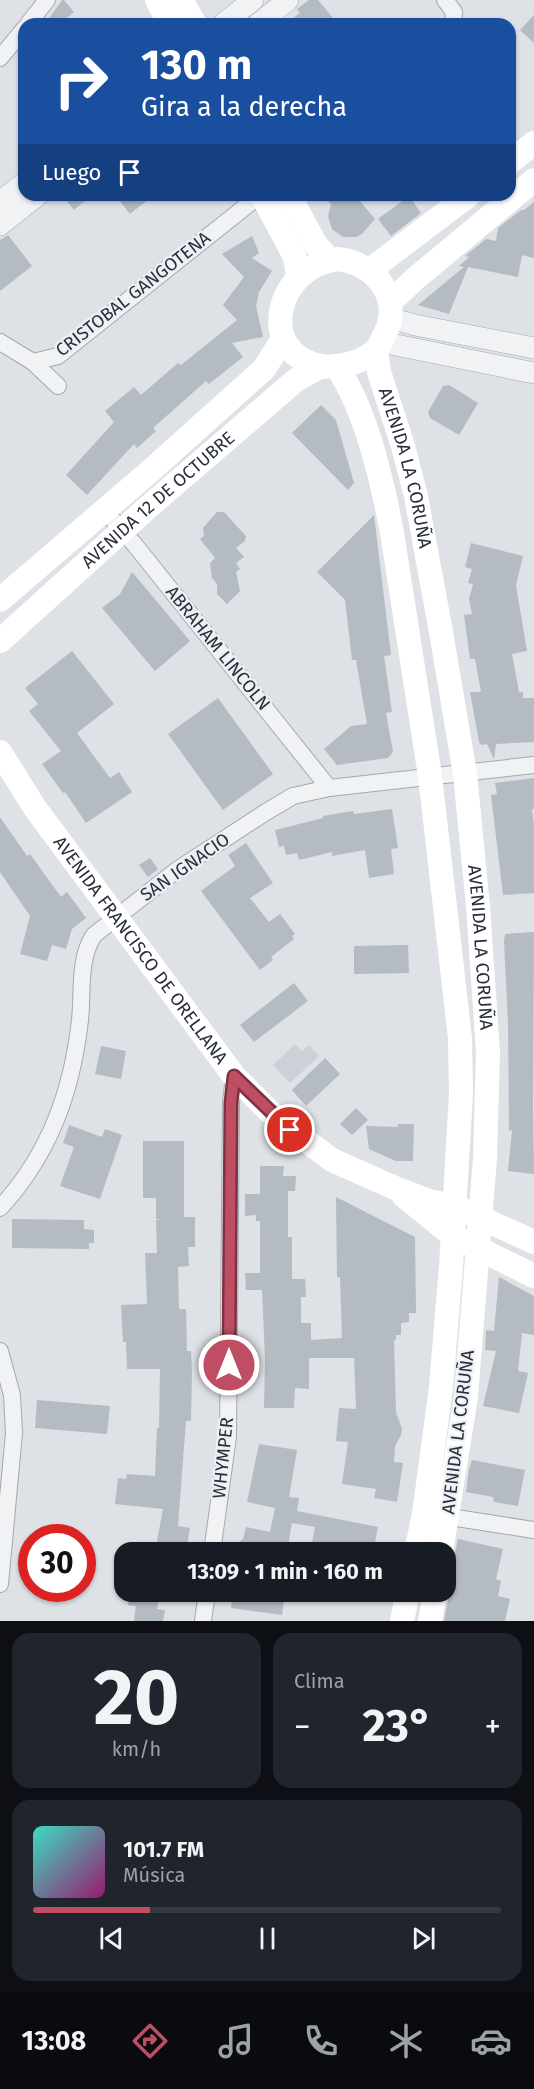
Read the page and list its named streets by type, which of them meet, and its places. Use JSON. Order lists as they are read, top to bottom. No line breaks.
{"streets":{"main road":["AVENIDA LA CORUÑA","AVENIDA 12 DE OCTUBRE","AVENIDA FRANCISCO DE ORELLANA"],"street":["CRISTOBAL GANGOTENA","ABRAHAM LINCOLN","SAN IGNACIO","WHYMPER"]},"crossings":[["AVENIDA LA CORUÑA","AVENIDA 12 DE OCTUBRE"],["AVENIDA LA CORUÑA","SAN IGNACIO"],["AVENIDA LA CORUÑA","AVENIDA FRANCISCO DE ORELLANA"],["AVENIDA 12 DE OCTUBRE","ABRAHAM LINCOLN"],["ABRAHAM LINCOLN","SAN IGNACIO"],["SAN IGNACIO","AVENIDA FRANCISCO DE ORELLANA"],["AVENIDA FRANCISCO DE ORELLANA","WHYMPER"]],"page":{"turn":["130 m","Gira a la derecha"],"then":"Luego","limit":"30","trip":"13:09 · 1 min · 160 m","tile":[["20","km/h"],"Clima"],"heat":["−","23°","+"],"song":["101.7 FM","Música"],"tabs":"13:08"}}
